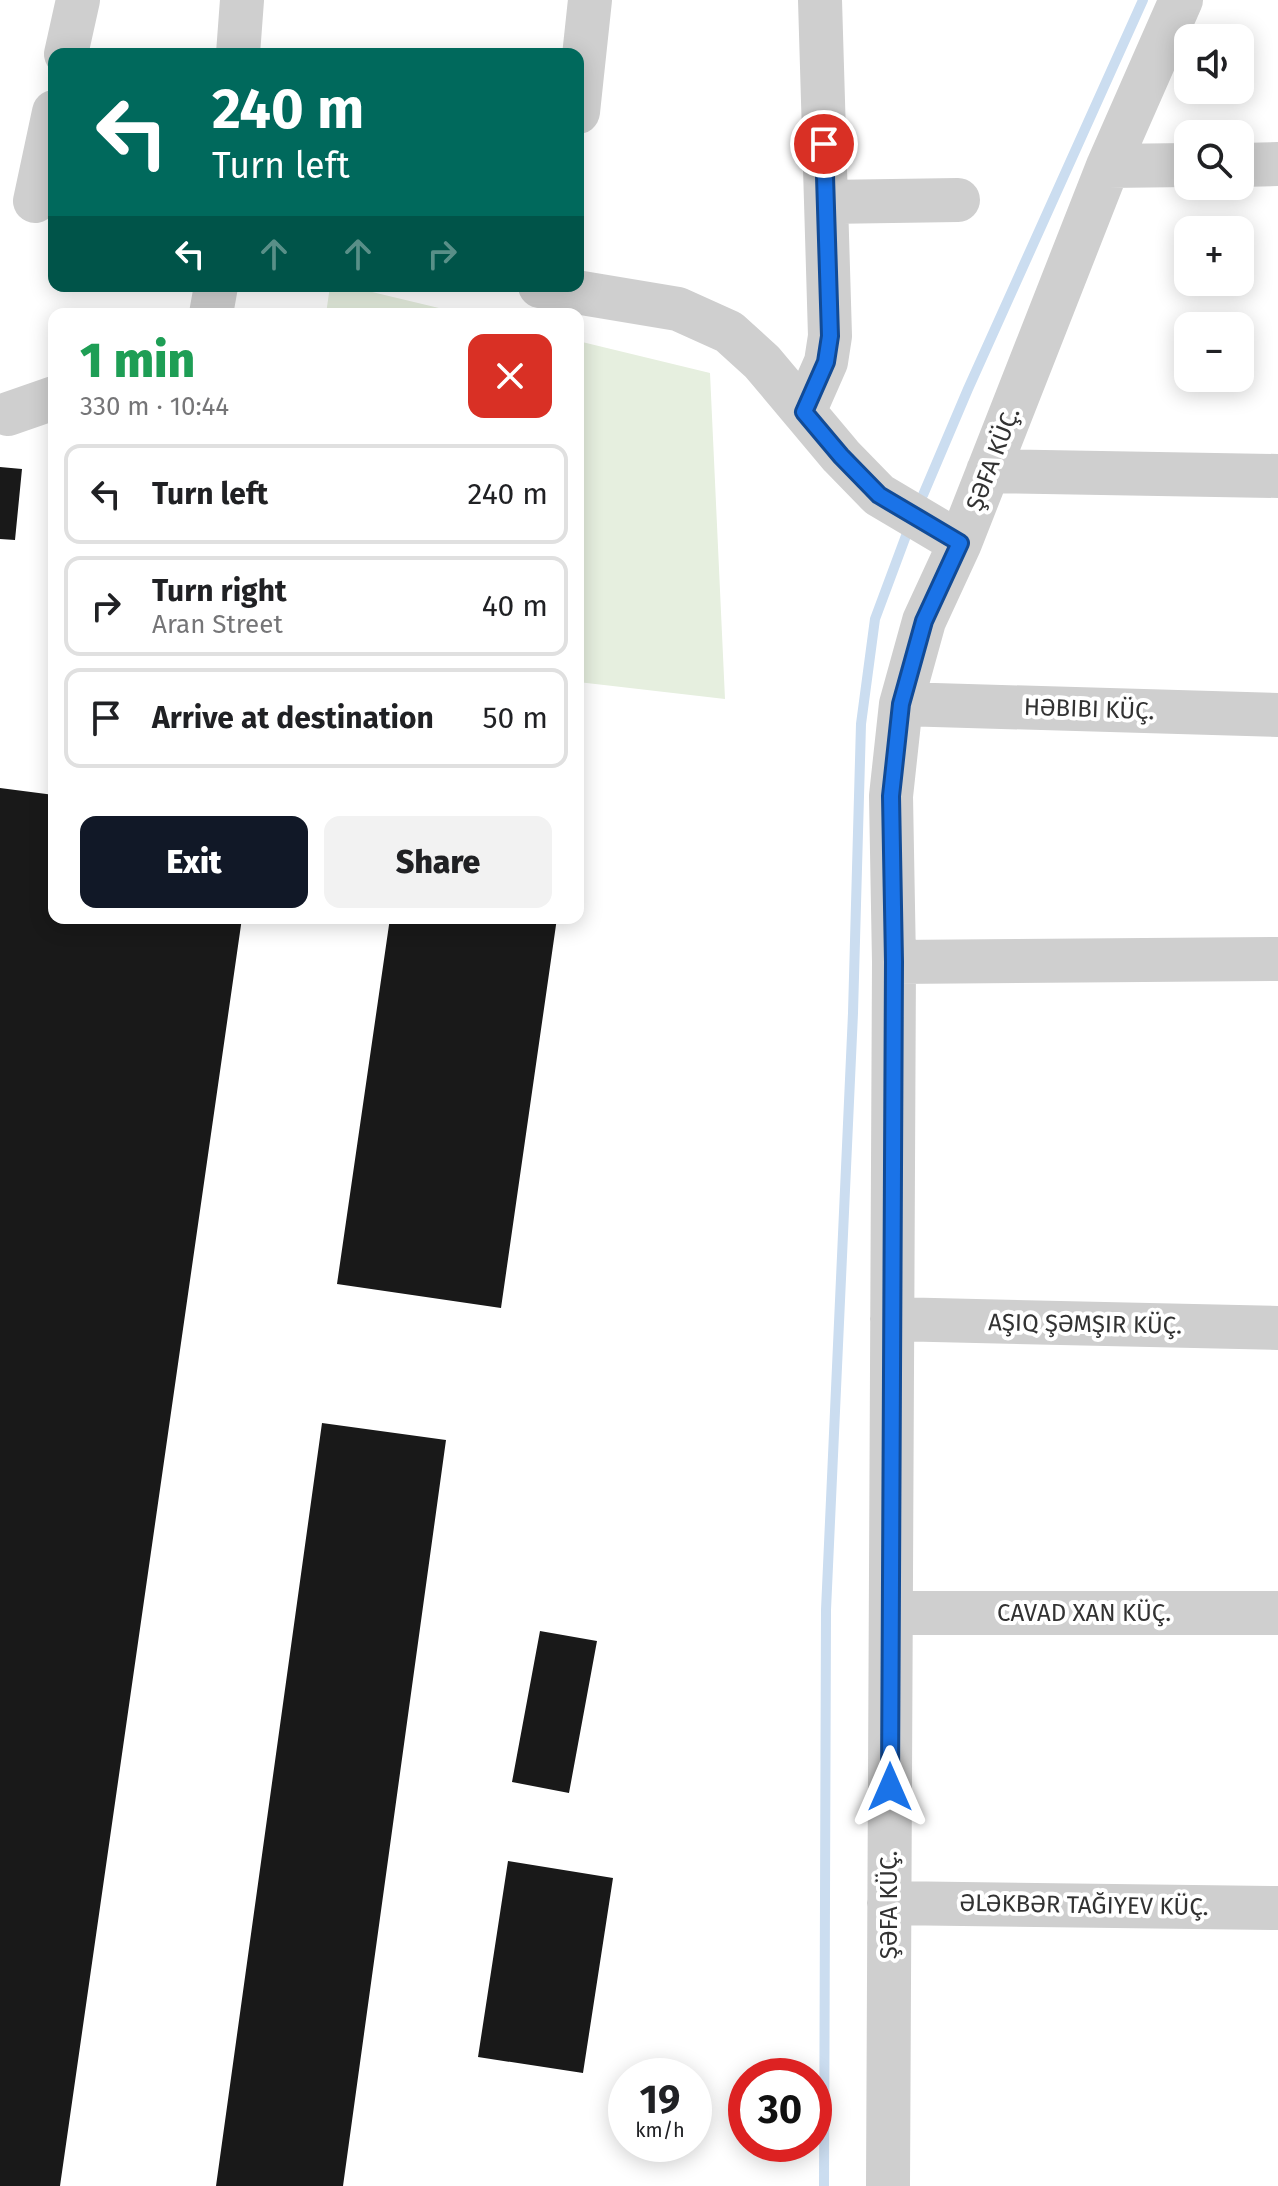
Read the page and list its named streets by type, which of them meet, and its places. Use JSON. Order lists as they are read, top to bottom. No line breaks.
{"streets":{"street":["ŞƏFA KÜÇ.","HƏBIBI KÜÇ.","CAVAD XAN KÜÇ."]},"crossings":[["ŞƏFA KÜÇ.","HƏBIBI KÜÇ."],["ŞƏFA KÜÇ.","CAVAD XAN KÜÇ."]],"page":{"map_buttons":["+","−"],"turn":["240 m","Turn left"],"heading":["1 min","330 m · 10:44"],"list":[{"name":"Turn left","value":"240 m"},{"name":"Turn right","note":"Aran Street","value":"40 m"},{"name":"Arrive at destination","value":"50 m"}],"buttons":["Exit","Share"],"speed":"19 km/h","limit":"30"}}
